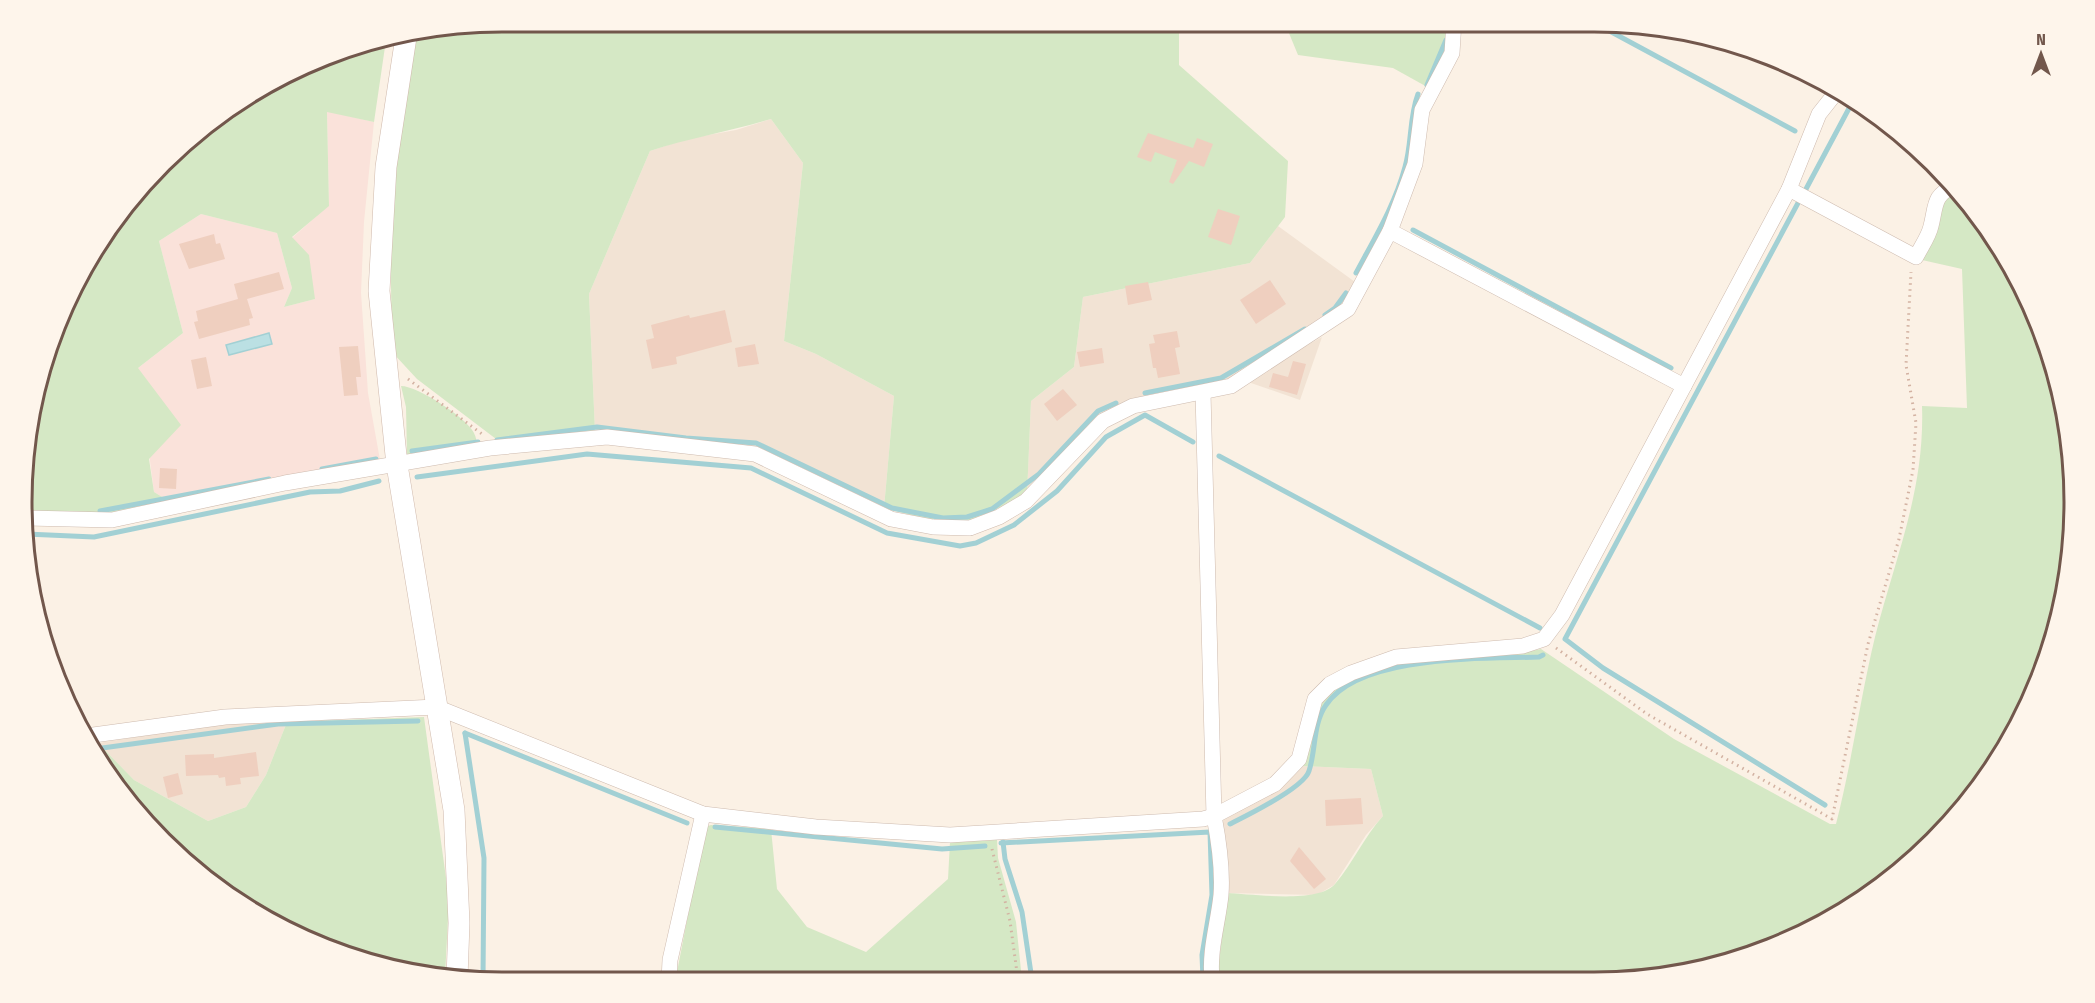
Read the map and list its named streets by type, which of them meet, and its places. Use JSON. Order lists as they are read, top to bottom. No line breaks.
{"north":"top"}
